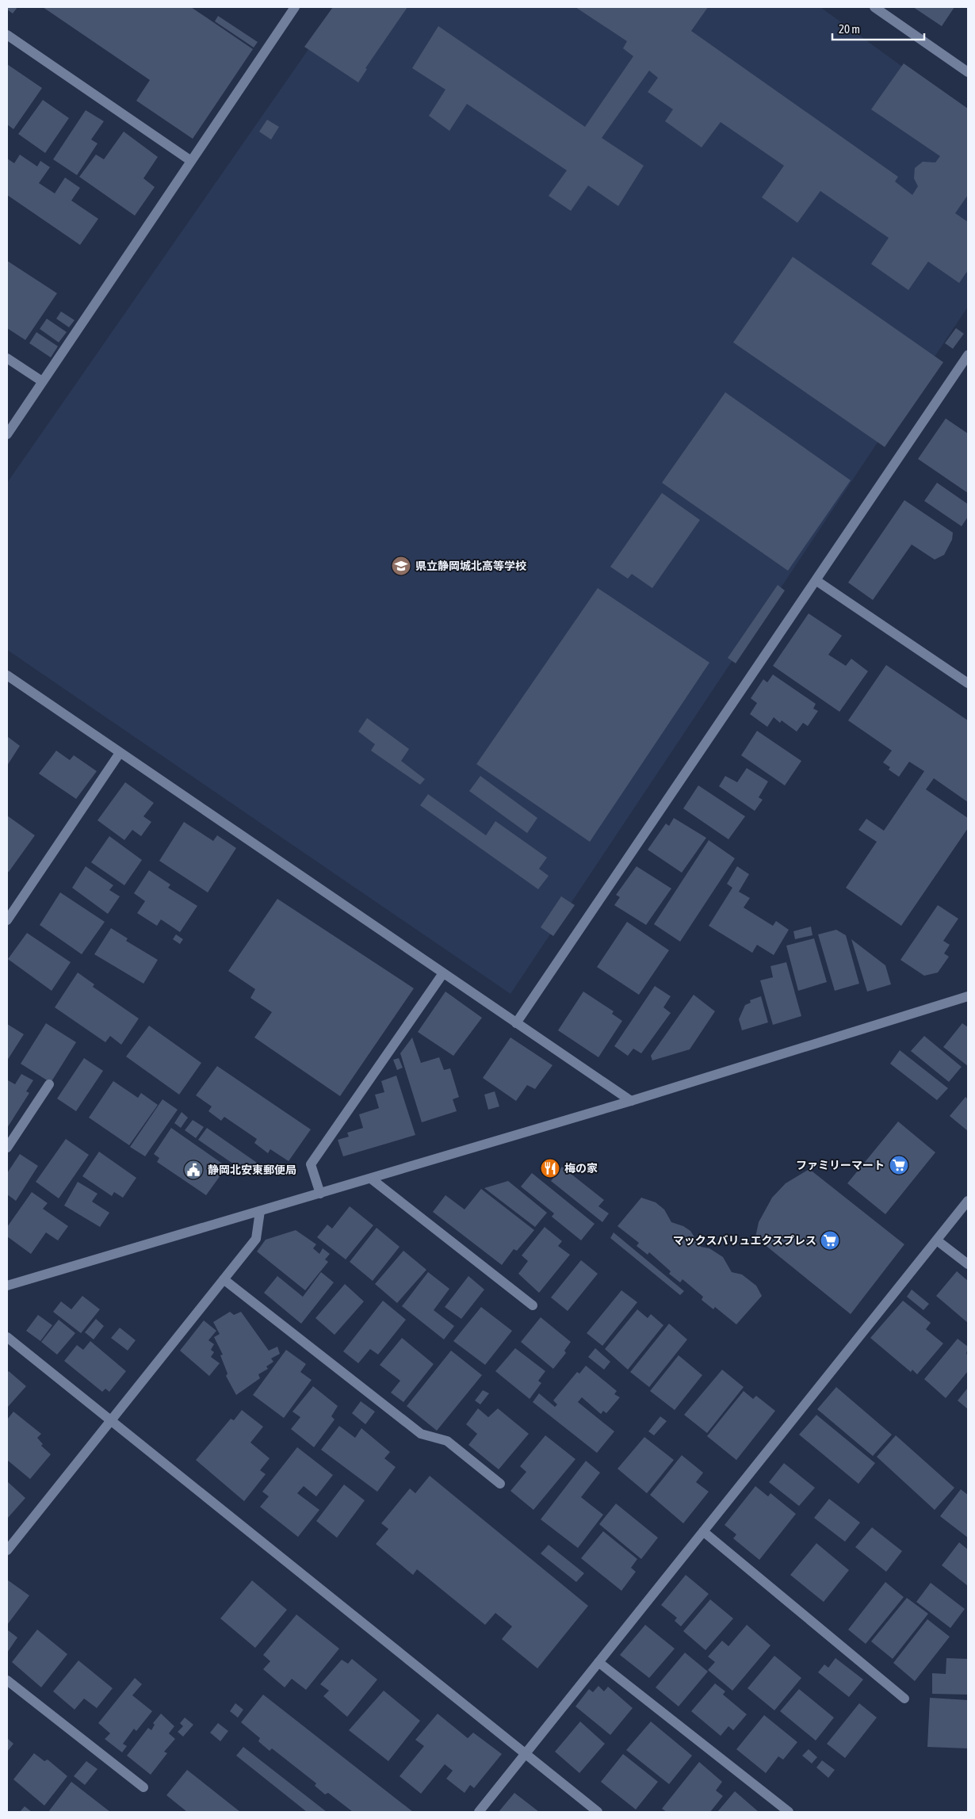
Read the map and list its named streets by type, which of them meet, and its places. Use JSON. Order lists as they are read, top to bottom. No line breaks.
{"places":{"school or university":["県立静岡城北高等学校"],"supermarket":["ファミリーマート","マックスバリュエクスプレス"],"restaurant":["梅の家"],"public building":["静岡北安東郵便局"]},"scale_bar":"20 m"}
